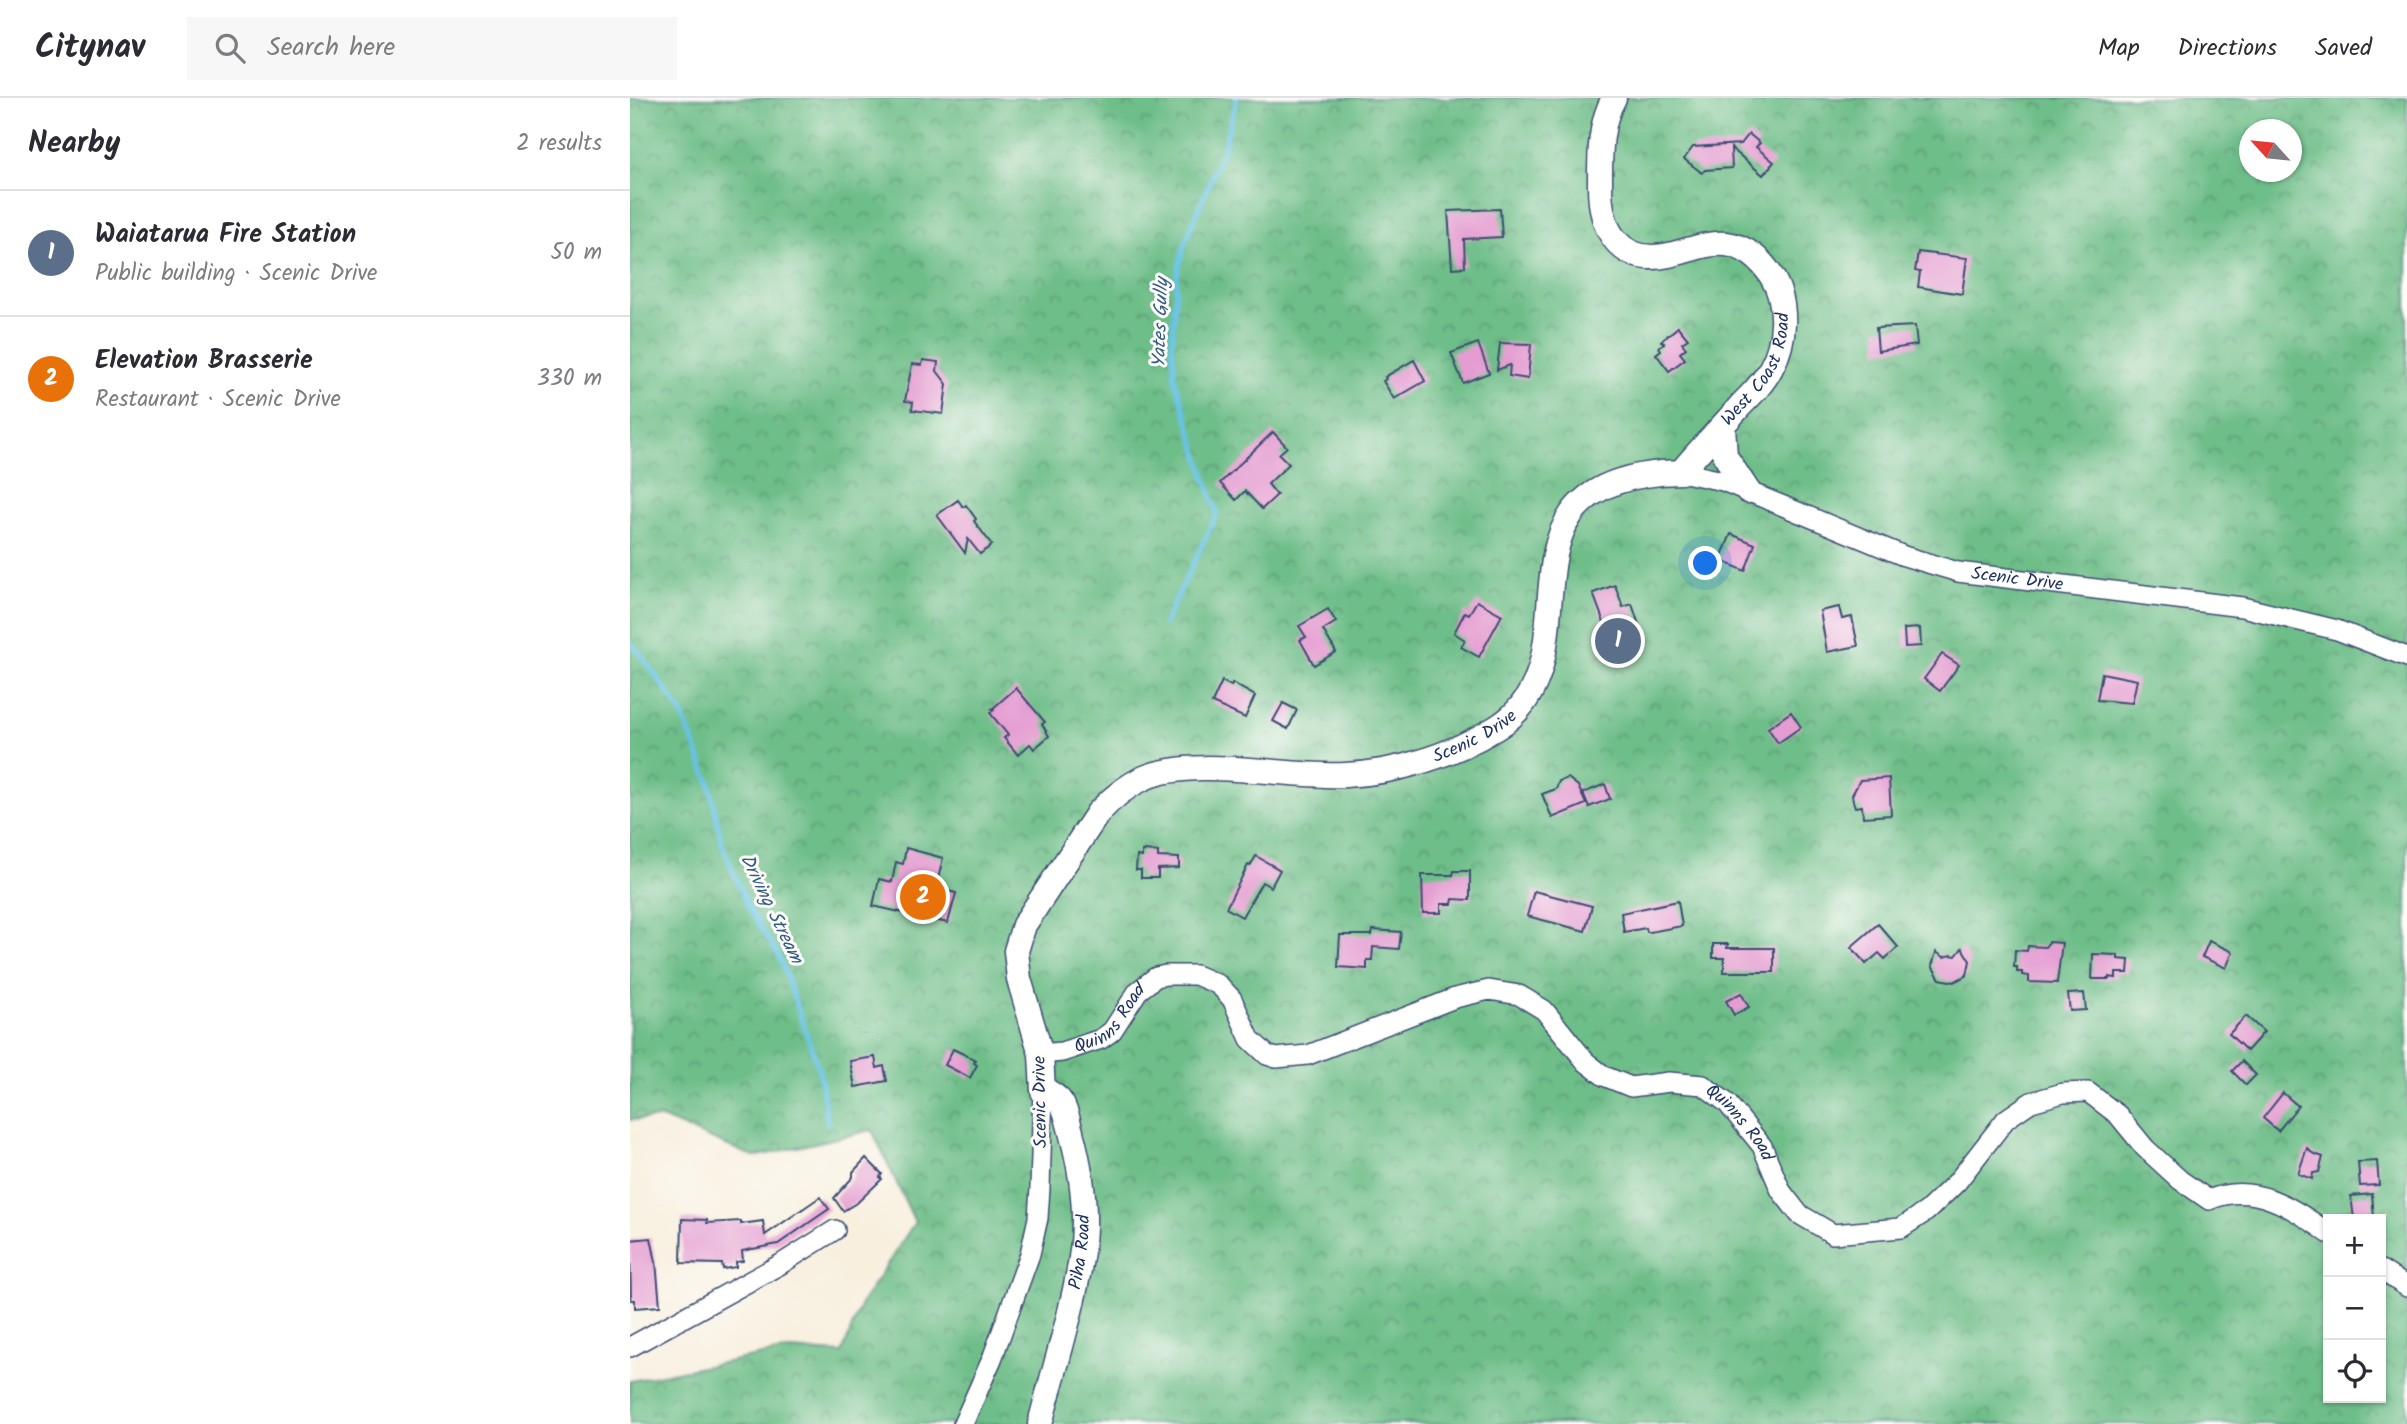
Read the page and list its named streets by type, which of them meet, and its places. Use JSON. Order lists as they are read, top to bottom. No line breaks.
{"streets":{"main road":["West Coast Road","Scenic Drive","Piha Road"],"street":["Quinns Road"]},"crossings":[["West Coast Road","Scenic Drive"],["Scenic Drive","Quinns Road"],["Scenic Drive","Piha Road"]],"water":["Yates Gully","Driving Stream"],"north":"top left","page":{"header":"Citynav","search":"Search here","nav":["Map","Directions","Saved"],"heading":["Nearby","2 results"],"list":[{"mark":"1","name":"Waiatarua Fire Station","note":"Public building · Scenic Drive","value":"50 m"},{"mark":"2","name":"Elevation Brasserie","note":"Restaurant · Scenic Drive","value":"330 m"}],"pins":["1","2"],"map_buttons":["+","−"]}}
